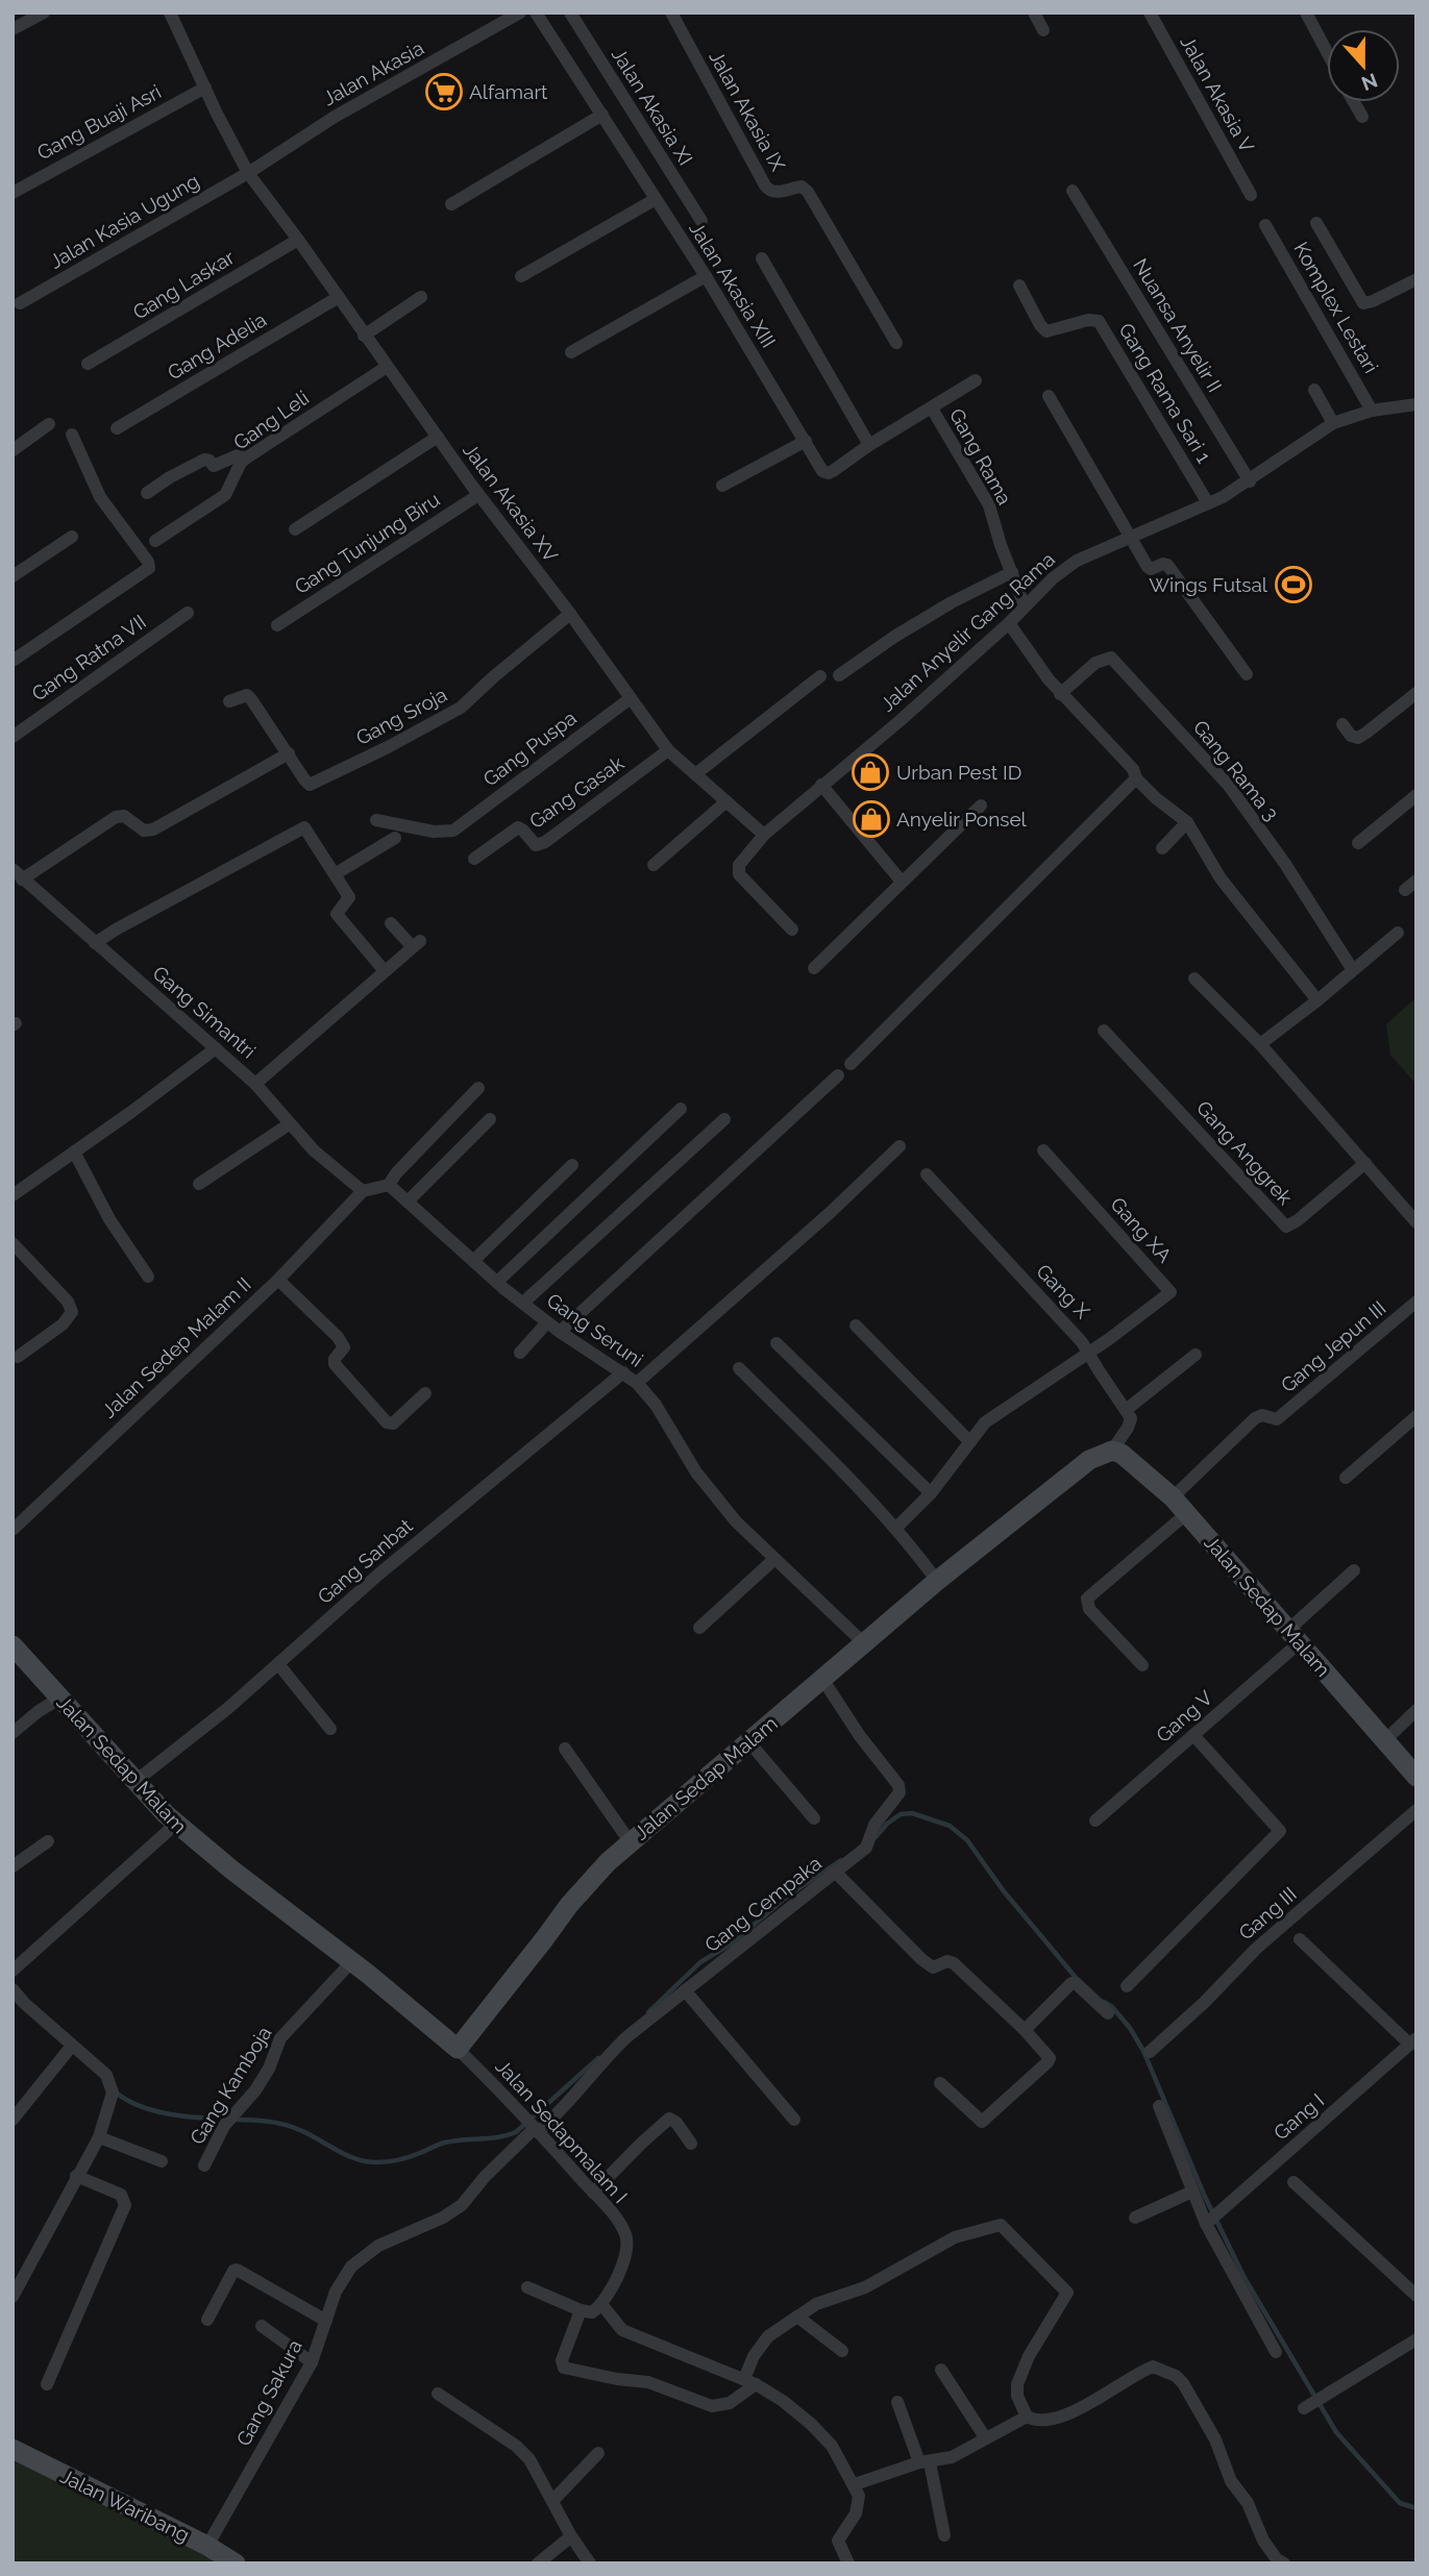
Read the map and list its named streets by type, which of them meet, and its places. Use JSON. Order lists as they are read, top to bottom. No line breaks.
{"streets":{"street":["Jalan Akasia","Jalan Akasia V","Jalan Akasia XI","Jalan Akasia IX","Gang Buaji Asri","Jalan Kasia Ugung","Gang Laskar","Jalan Akasia XIII","Komplex Lestari","Nuansa Anyelir II","Gang Adelia","Gang Rama Sari 1","Gang Leli","Gang Rama","Jalan Akasia XV","Gang Tunjung Biru","Jalan Anyelir Gang Rama","Gang Ratna VII","Gang Sroja","Gang Puspa","Gang Rama 3","Gang Gasak","Gang Simantri","Gang Anggrek","Gang XA","Gang X","Gang Seruni","Gang Jepun III","Jalan Sedep Malam II","Gang Sanbat","Jalan Sedap Malam","Gang V","Gang Cempaka","Gang III","Gang Kamboja","Gang I","Jalan Sedapmalam I","Gang Sakura","Jalan Waribang"]},"crossings":[["Jalan Akasia","Jalan Kasia Ugung"],["Jalan Akasia","Jalan Akasia XV"],["Gang Buaji Asri","Jalan Akasia XV"],["Jalan Kasia Ugung","Jalan Akasia XV"],["Gang Laskar","Jalan Akasia XV"],["Jalan Akasia XIII","Gang Rama"],["Komplex Lestari","Jalan Anyelir Gang Rama"],["Nuansa Anyelir II","Jalan Anyelir Gang Rama"],["Gang Adelia","Jalan Akasia XV"],["Gang Rama Sari 1","Jalan Anyelir Gang Rama"],["Gang Leli","Jalan Akasia XV"],["Gang Rama","Jalan Anyelir Gang Rama"],["Jalan Akasia XV","Gang Tunjung Biru"],["Jalan Akasia XV","Jalan Anyelir Gang Rama"],["Jalan Akasia XV","Gang Sroja"],["Jalan Akasia XV","Gang Puspa"],["Jalan Akasia XV","Gang Gasak"],["Gang Simantri","Jalan Sedep Malam II"],["Gang XA","Gang X"],["Gang Seruni","Gang Sanbat"],["Gang Seruni","Jalan Sedap Malam"],["Gang Jepun III","Jalan Sedap Malam"],["Gang Sanbat","Jalan Sedap Malam"],["Jalan Sedap Malam","Gang V"],["Jalan Sedap Malam","Gang Cempaka"],["Jalan Sedap Malam","Gang Kamboja"],["Jalan Sedap Malam","Jalan Sedapmalam I"],["Gang Cempaka","Jalan Sedapmalam I"],["Gang Cempaka","Gang Sakura"],["Jalan Sedapmalam I","Gang Sakura"],["Gang Sakura","Jalan Waribang"]],"places":{"supermarket":["Alfamart"],"sports":["Wings Futsal"],"shop":["Urban Pest ID","Anyelir Ponsel"]},"north":"bottom"}
